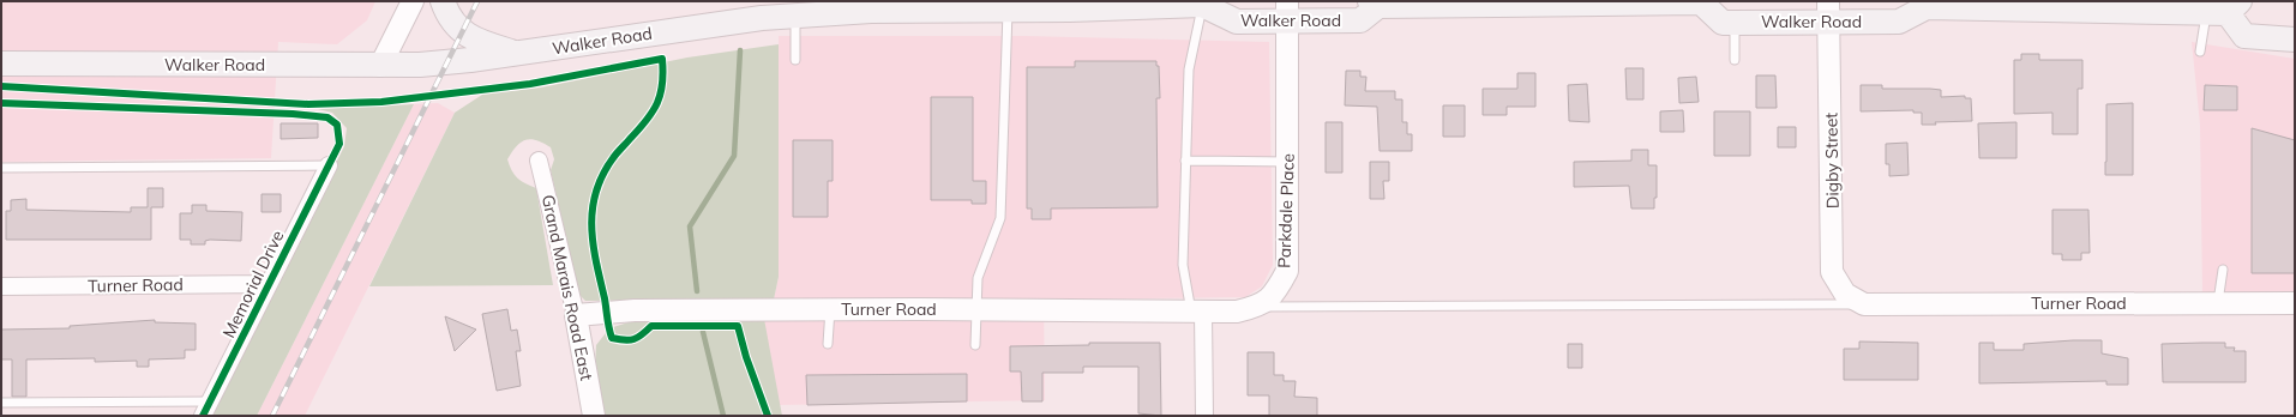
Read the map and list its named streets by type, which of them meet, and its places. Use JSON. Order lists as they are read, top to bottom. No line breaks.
{"streets":{"main road":["Walker Road"],"street":["Digby Street","Parkdale Place","Memorial Drive","Turner Road","Grand Marais Road East"]},"crossings":[["Walker Road","Digby Street"],["Walker Road","Parkdale Place"],["Digby Street","Turner Road"],["Memorial Drive","Turner Road"],["Turner Road","Grand Marais Road East"]]}
